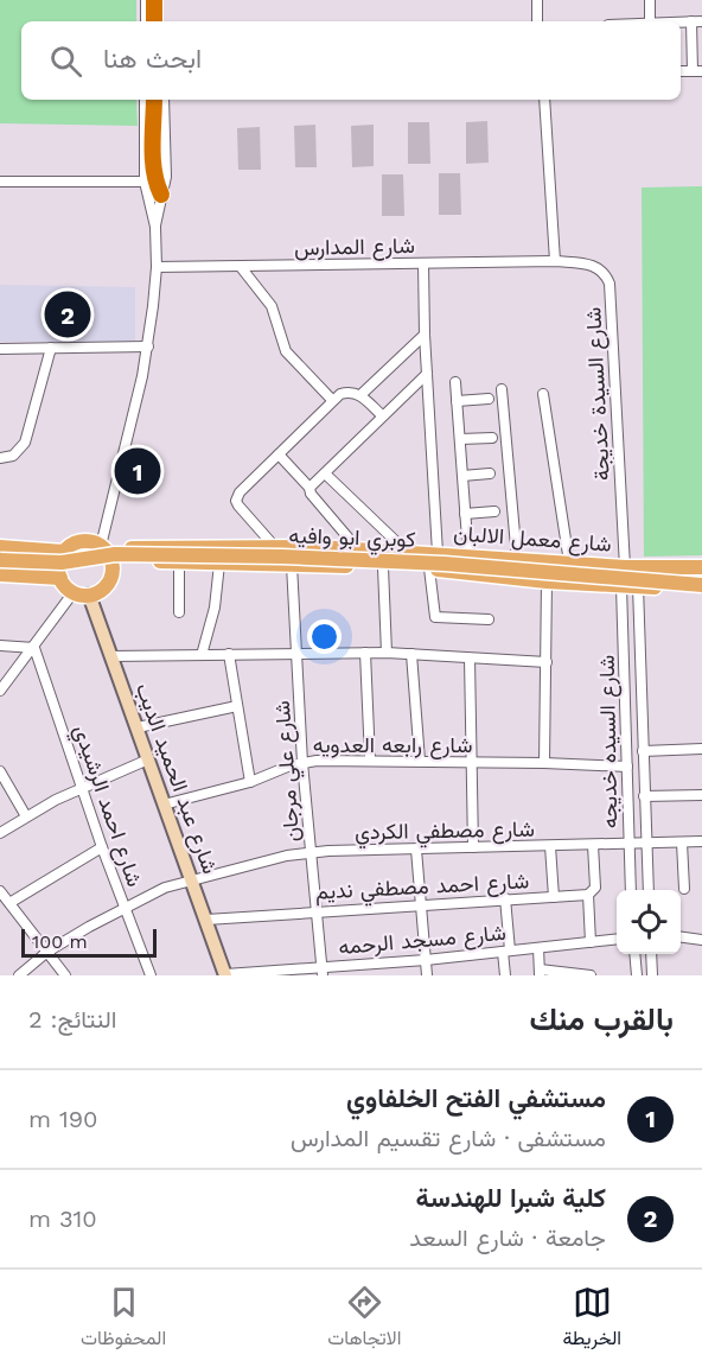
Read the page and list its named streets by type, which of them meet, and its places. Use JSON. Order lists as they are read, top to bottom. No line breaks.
{"streets":{"main road":["كوبري ابو وافيه","شارع معمل الالبان"],"street":["شارع المدارس","شارع السيدة خديجة","شارع السيده خديجه","شارع رابعه العدويه","شارع علي مرجان","شارع عبد الحميد الديب","شارع احمد الرشيدي","شارع مصطفي الكردي","شارع احمد مصطفي نديم","شارع مسجد الرحمه"]},"crossings":[["شارع المدارس","شارع السيدة خديجة"],["شارع السيدة خديجة","شارع معمل الالبان"],["شارع معمل الالبان","شارع السيده خديجه"],["شارع معمل الالبان","شارع علي مرجان"],["شارع معمل الالبان","شارع عبد الحميد الديب"],["شارع السيده خديجه","شارع رابعه العدويه"],["شارع السيده خديجه","شارع مصطفي الكردي"],["شارع رابعه العدويه","شارع علي مرجان"],["شارع رابعه العدويه","شارع عبد الحميد الديب"],["شارع علي مرجان","شارع مصطفي الكردي"],["شارع علي مرجان","شارع احمد مصطفي نديم"],["شارع علي مرجان","شارع مسجد الرحمه"],["شارع عبد الحميد الديب","شارع مصطفي الكردي"],["شارع عبد الحميد الديب","شارع احمد مصطفي نديم"],["شارع عبد الحميد الديب","شارع مسجد الرحمه"],["شارع احمد الرشيدي","شارع مصطفي الكردي"]],"scale_bar":"100 m","page":{"search":"ابحث هنا","pins":["2","1"],"scale":"100 m","heading":["بالقرب منك","النتائج: 2"],"list":[{"mark":"1","name":"مستشفي الفتح الخلفاوي","note":"مستشفى · شارع تقسيم المدارس","value":"190 m"},{"mark":"2","name":"كلية شبرا للهندسة","note":"جامعة · شارع السعد","value":"310 m"}],"nav":["الخريطة","الاتجاهات","المحفوظات"]}}
